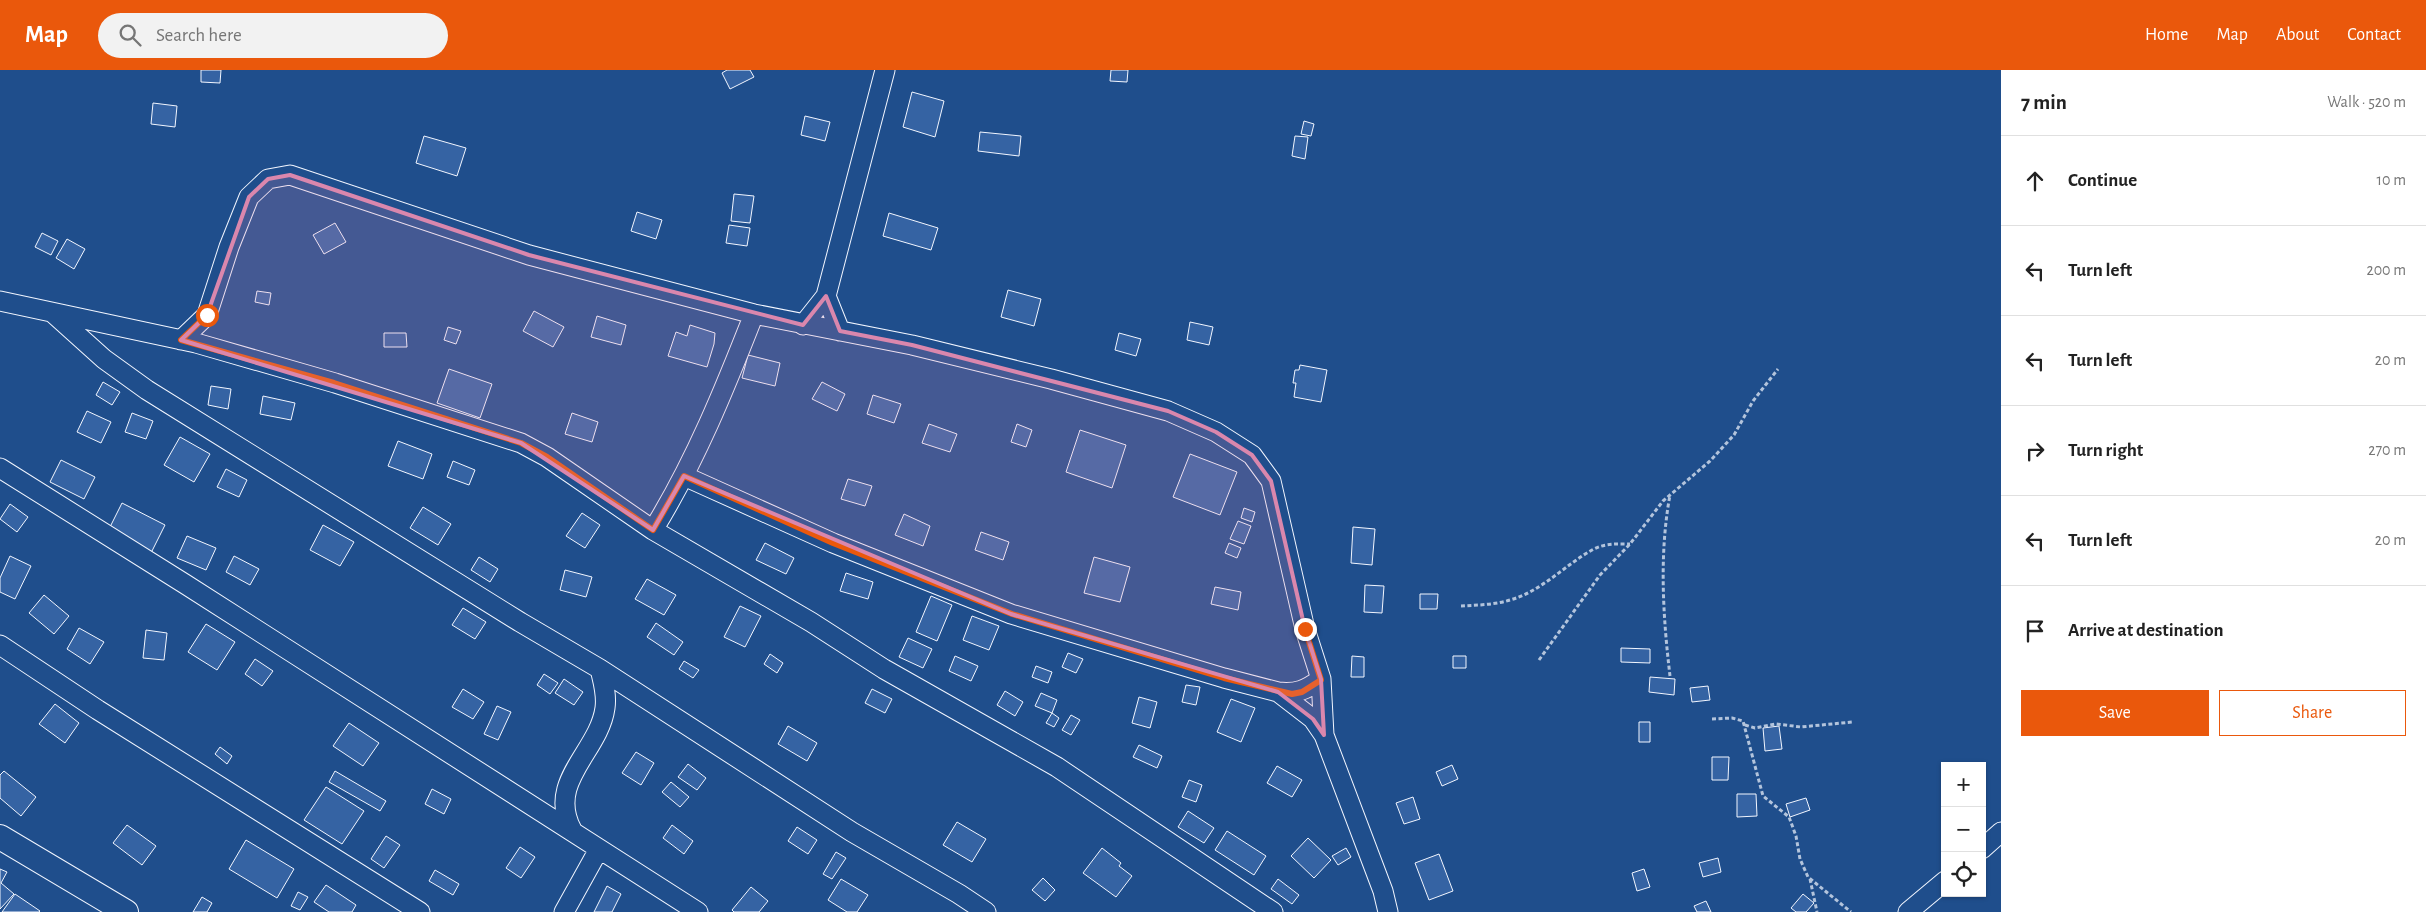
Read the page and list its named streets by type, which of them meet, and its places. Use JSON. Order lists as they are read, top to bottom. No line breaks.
{"page":{"header":"Map","search":"Search here","nav":["Home","Map","About","Contact"],"heading":["7 min","Walk · 520 m"],"list":[["Continue","10 m"],["Turn left","200 m"],["Turn left","20 m"],["Turn right","270 m"],["Turn left","20 m"],"Arrive at destination"],"buttons":["Save","Share"],"map_buttons":["+","−"]}}
